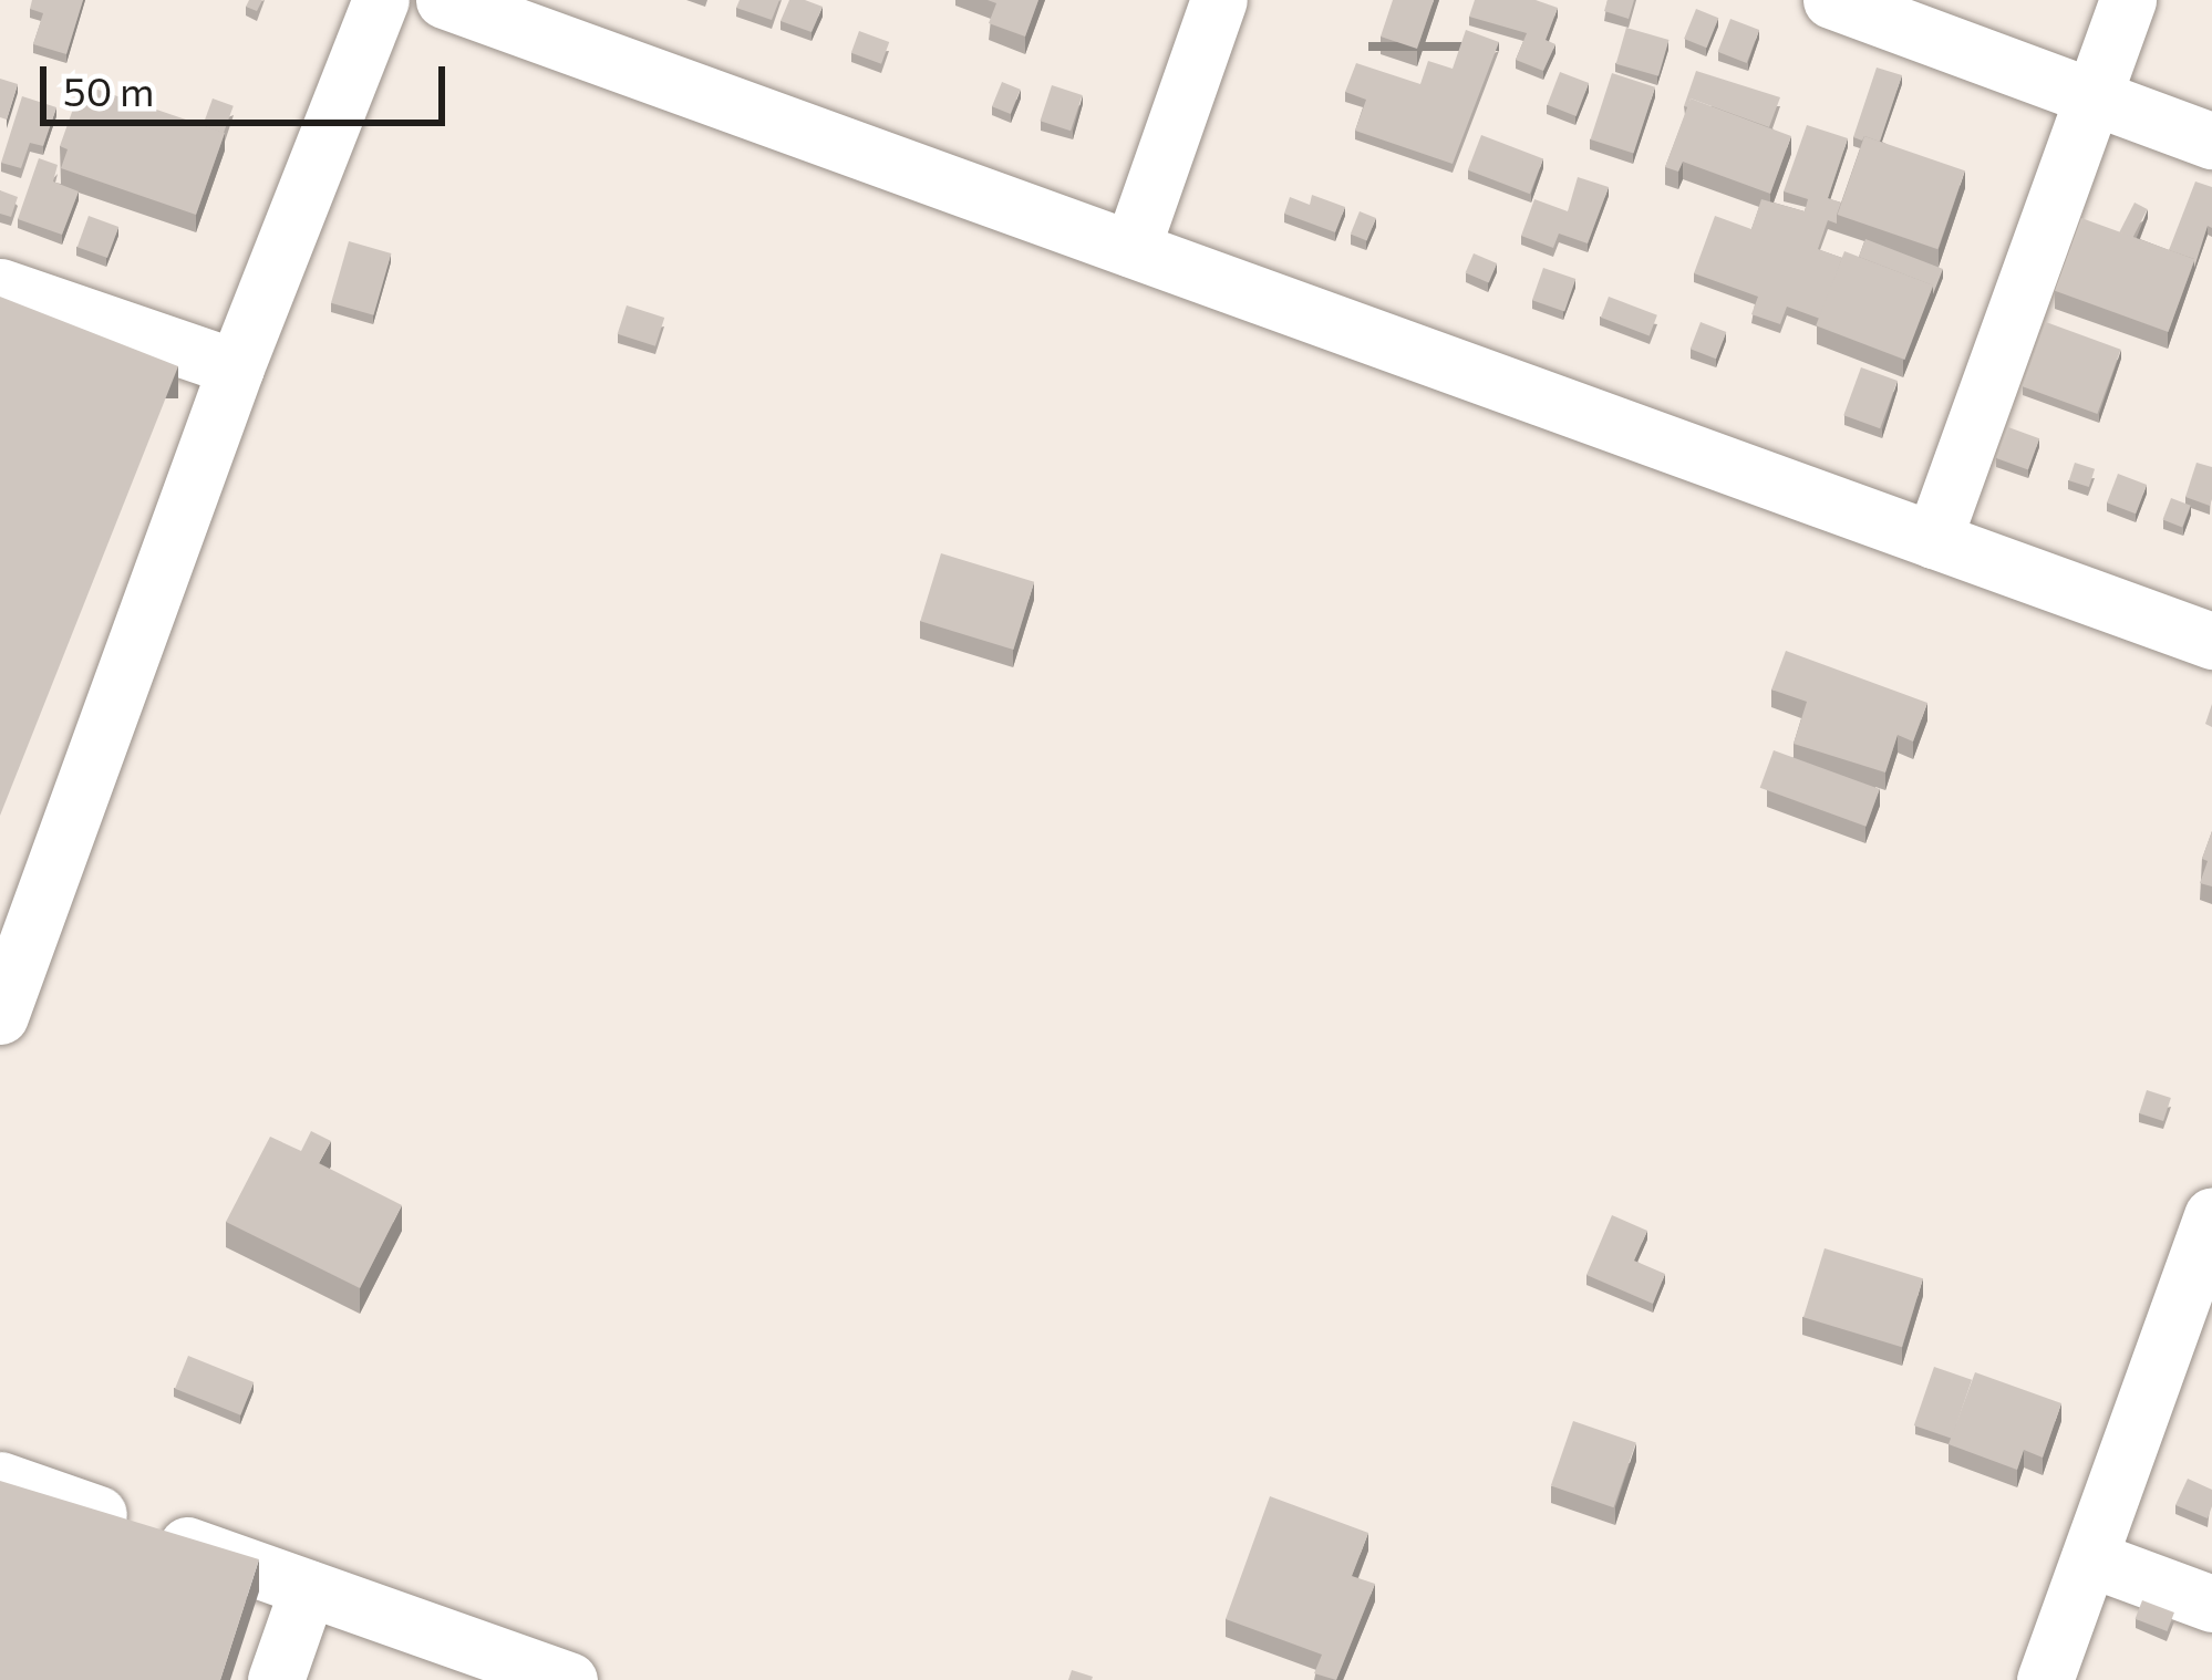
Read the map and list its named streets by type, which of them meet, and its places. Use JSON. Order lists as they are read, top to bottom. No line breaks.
{"scale_bar":"50 m"}
